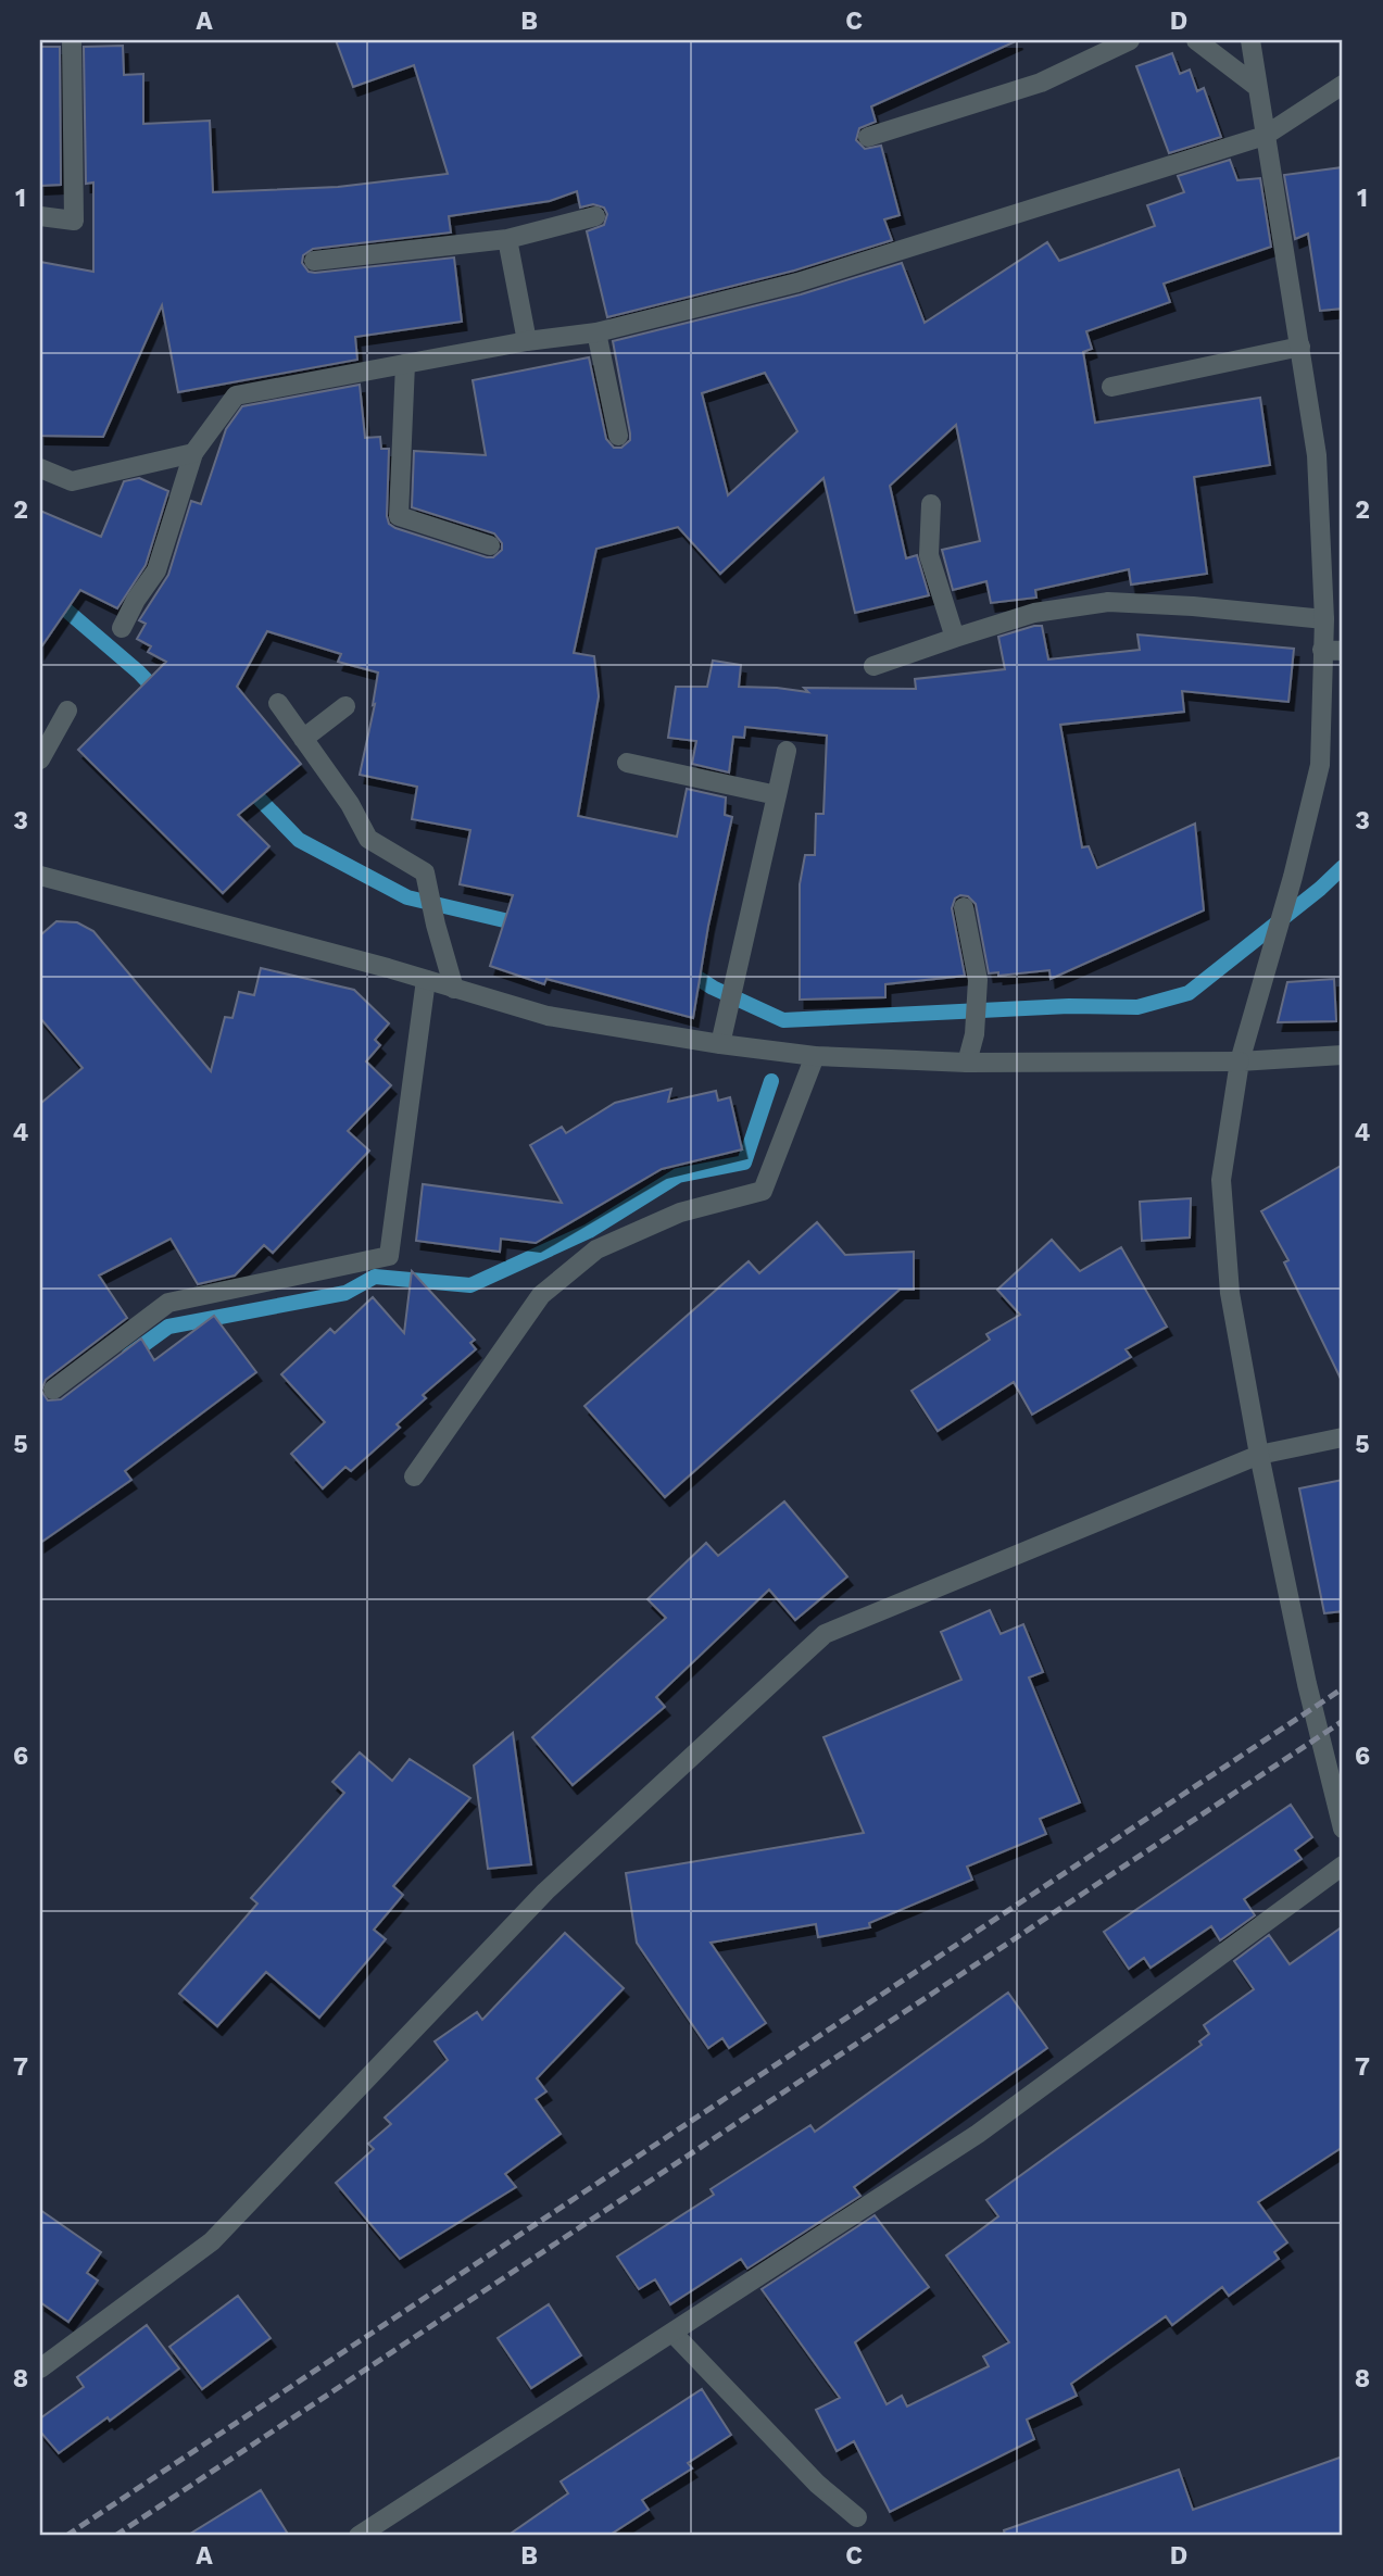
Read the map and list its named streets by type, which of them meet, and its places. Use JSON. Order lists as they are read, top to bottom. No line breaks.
{"grid":{"columns":["A","B","C","D"],"rows":["1","2","3","4","5","6","7","8"]}}
